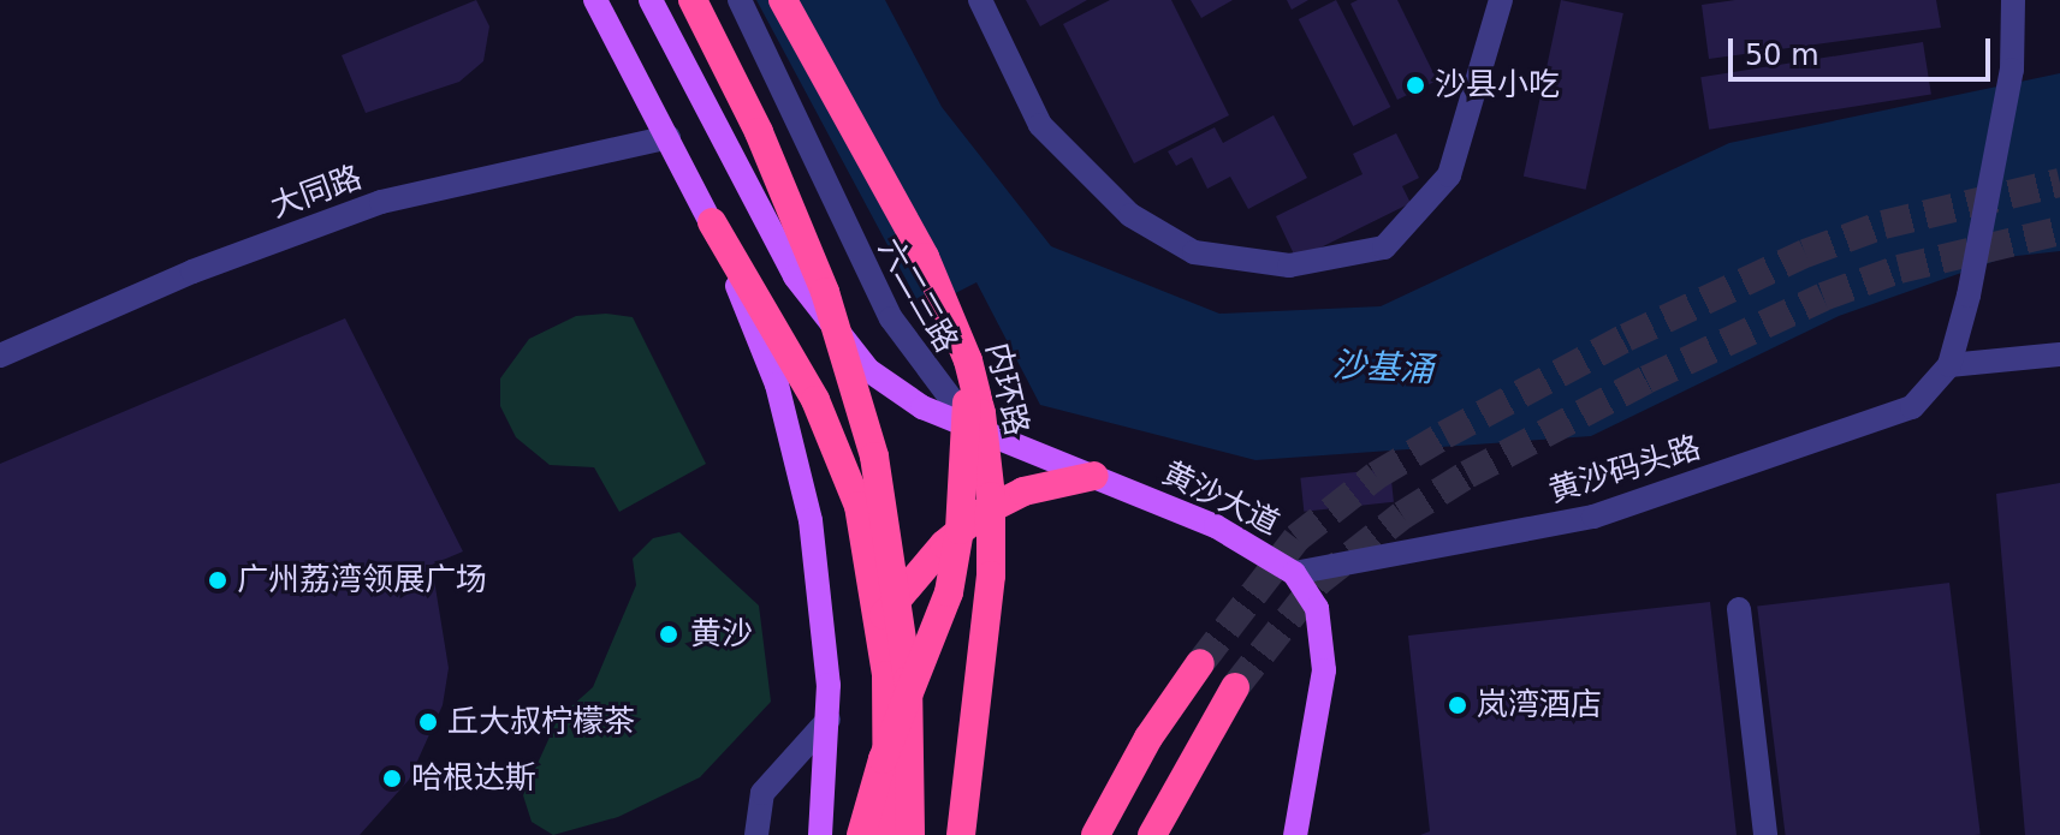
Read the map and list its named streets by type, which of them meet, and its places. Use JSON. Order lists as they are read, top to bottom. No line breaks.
{"streets":{"highway":["内环路"],"main road":["黄沙大道"],"street":["大同路","六二三路","黄沙码头路"]},"crossings":[["六二三路","黄沙大道"],["黄沙码头路","黄沙大道"]],"water":["沙基涌"],"places":["沙县小吃","广州荔湾领展广场","黄沙","岚湾酒店","丘大叔柠檬茶","哈根达斯"],"scale_bar":"50 m"}
